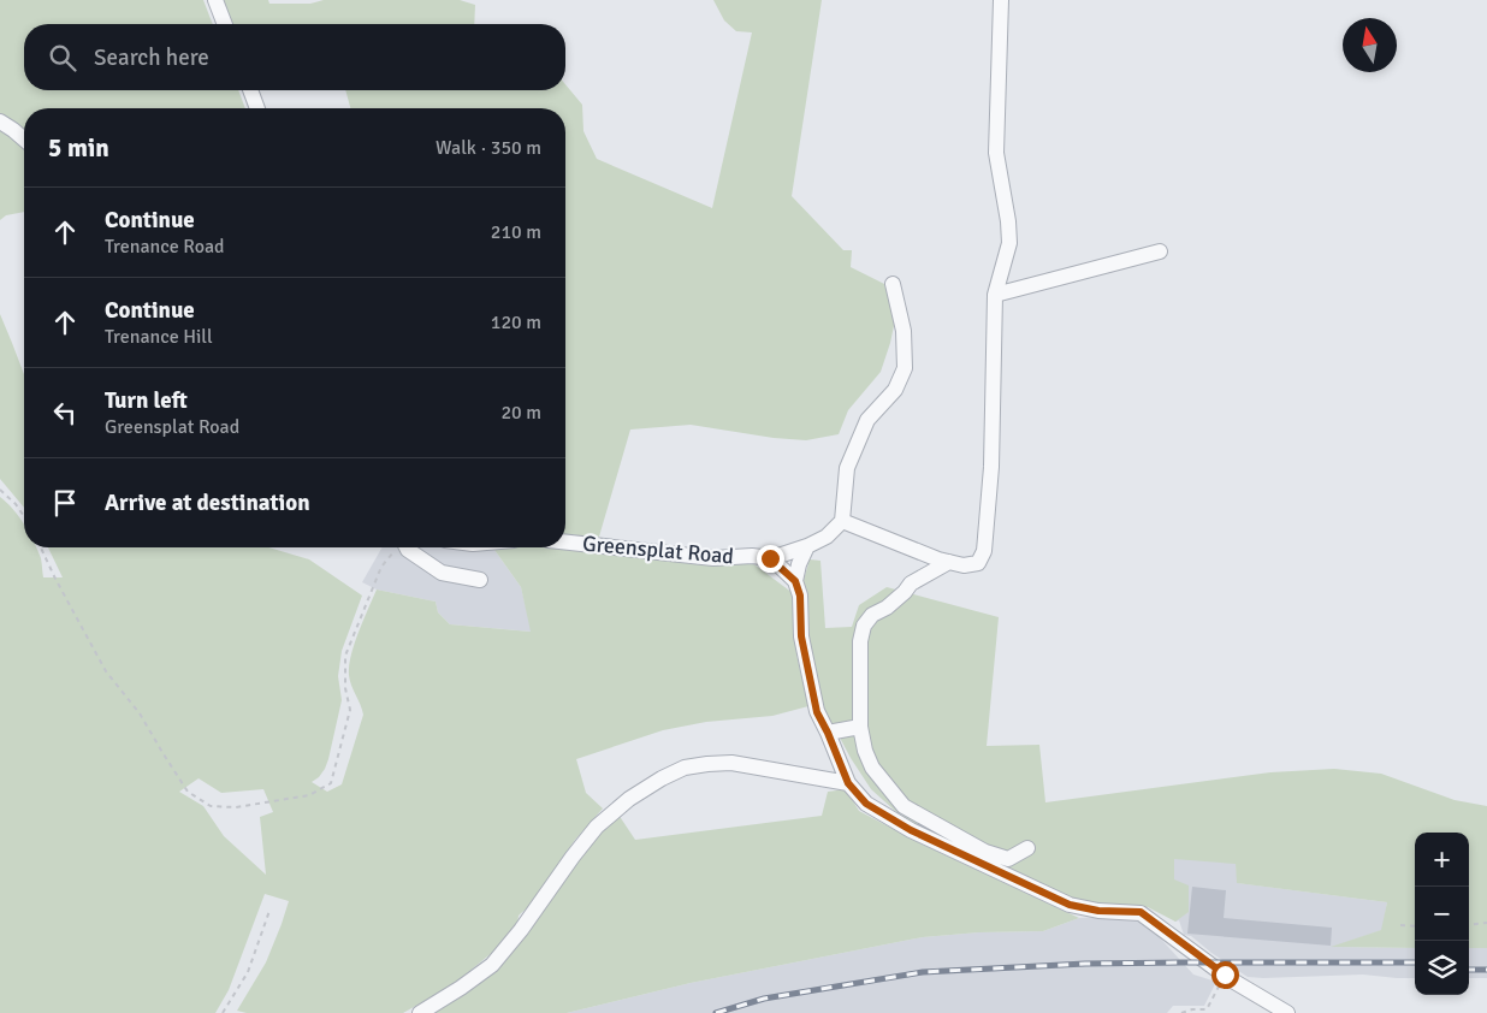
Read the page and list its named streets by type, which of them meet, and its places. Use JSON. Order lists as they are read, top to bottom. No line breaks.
{"streets":{"street":["Greensplat Road"]},"north":"top","page":{"search":"Search here","heading":["5 min","Walk · 350 m"],"list":[["Continue","Trenance Road","210 m"],["Continue","Trenance Hill","120 m"],["Turn left","Greensplat Road","20 m"],"Arrive at destination"],"map_buttons":["+","−"]}}
